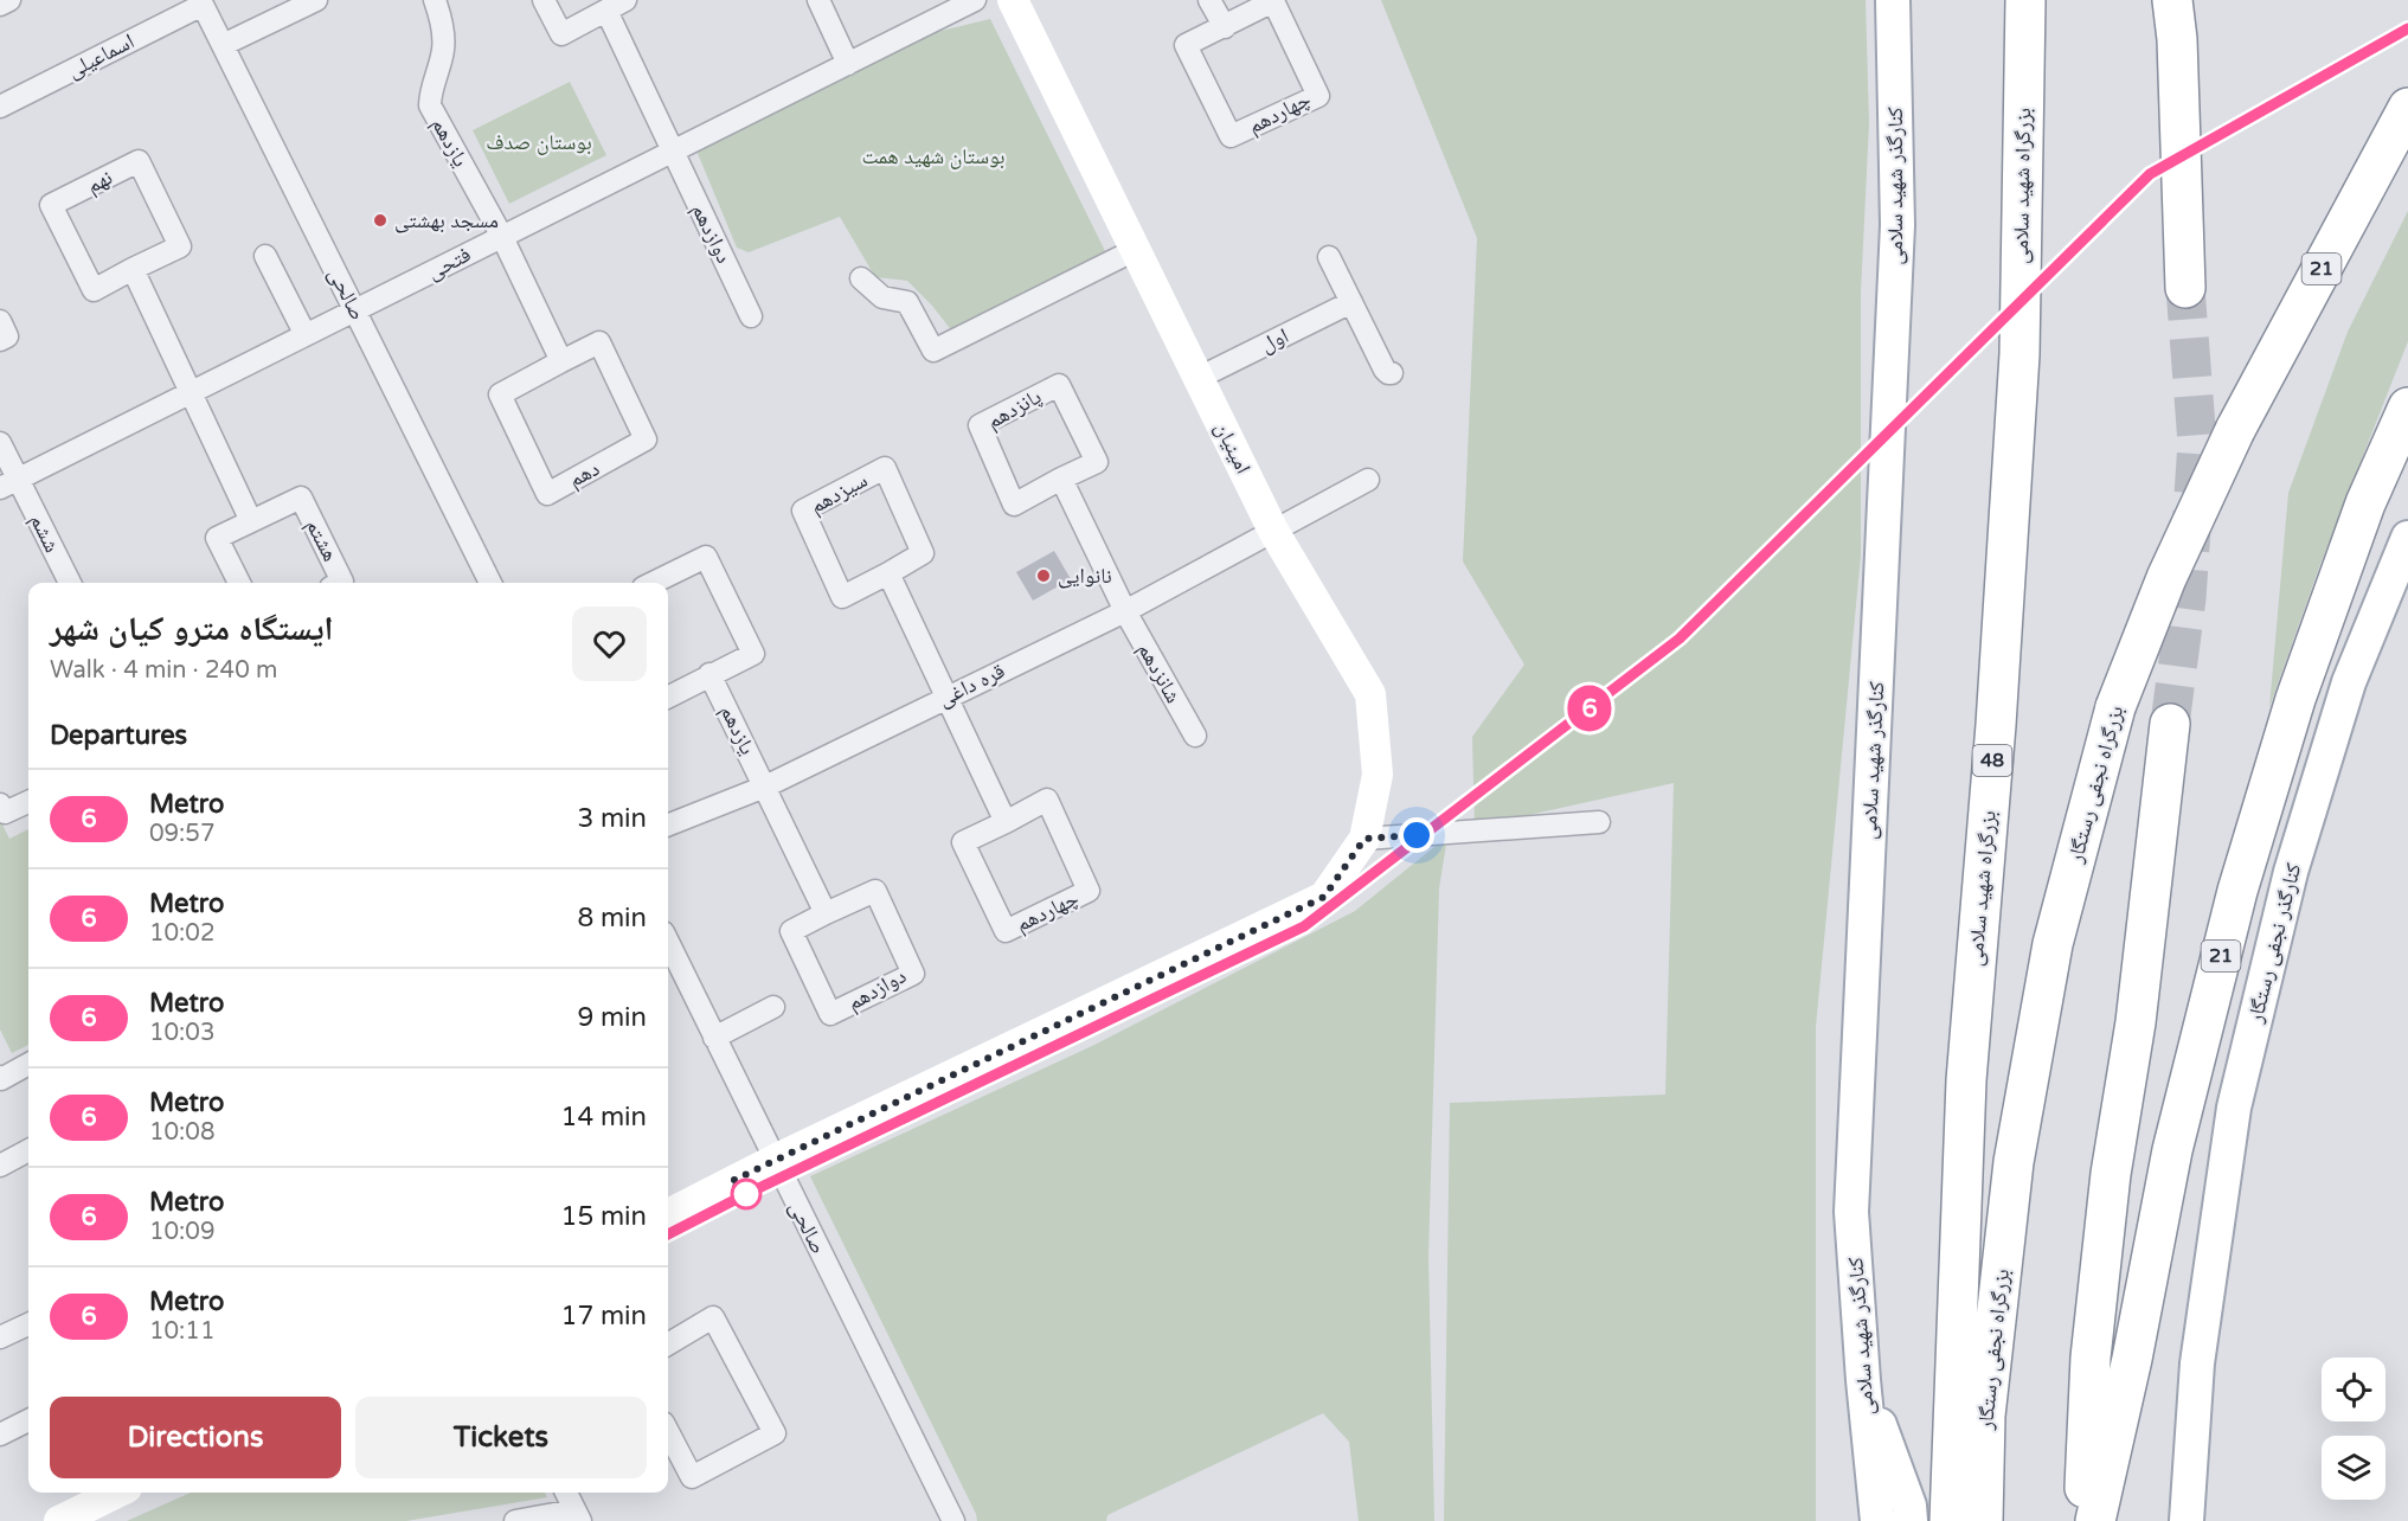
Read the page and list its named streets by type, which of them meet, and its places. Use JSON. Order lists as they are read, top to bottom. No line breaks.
{"streets":{"highway":["بزرگراه شهید سلامی","21","48","بزرگراه نجفی رستگار"],"main road":["کنارگذر شهید سلامی","امینیان","کنارگذر نجفی رستگار"],"street":["اسماعیلی","چهاردهم","یازدهم","نهم","دوازدهم","فتحی","صالحی","اول","پانزدهم","دهم","سیزدهم","ششم","هشتم","شانزدهم","قره داغی"]},"crossings":[["اسماعیلی","صالحی"],["یازدهم","فتحی"],["یازدهم","قره داغی"],["دوازدهم","فتحی"],["فتحی","صالحی"],["فتحی","ششم"],["صالحی","امینیان"],["اول","امینیان"],["امینیان","قره داغی"],["شانزدهم","قره داغی"]],"parks":["بوستان صدف","بوستان شهید همت"],"places":["مسجد بهشتی","نانوایی"],"lines":["metro line 6"],"page":{"on_map":"6","heading":[["ایستگاه مترو کیان شهر","Walk · 4 min · 240 m"],"Departures"],"list":[{"mark":"6","name":"Metro","note":"09:57","value":"3 min"},{"mark":"6","name":"Metro","note":"10:02","value":"8 min"},{"mark":"6","name":"Metro","note":"10:03","value":"9 min"},{"mark":"6","name":"Metro","note":"10:08","value":"14 min"},{"mark":"6","name":"Metro","note":"10:09","value":"15 min"},{"mark":"6","name":"Metro","note":"10:11","value":"17 min"}],"buttons":["Directions","Tickets"]}}
